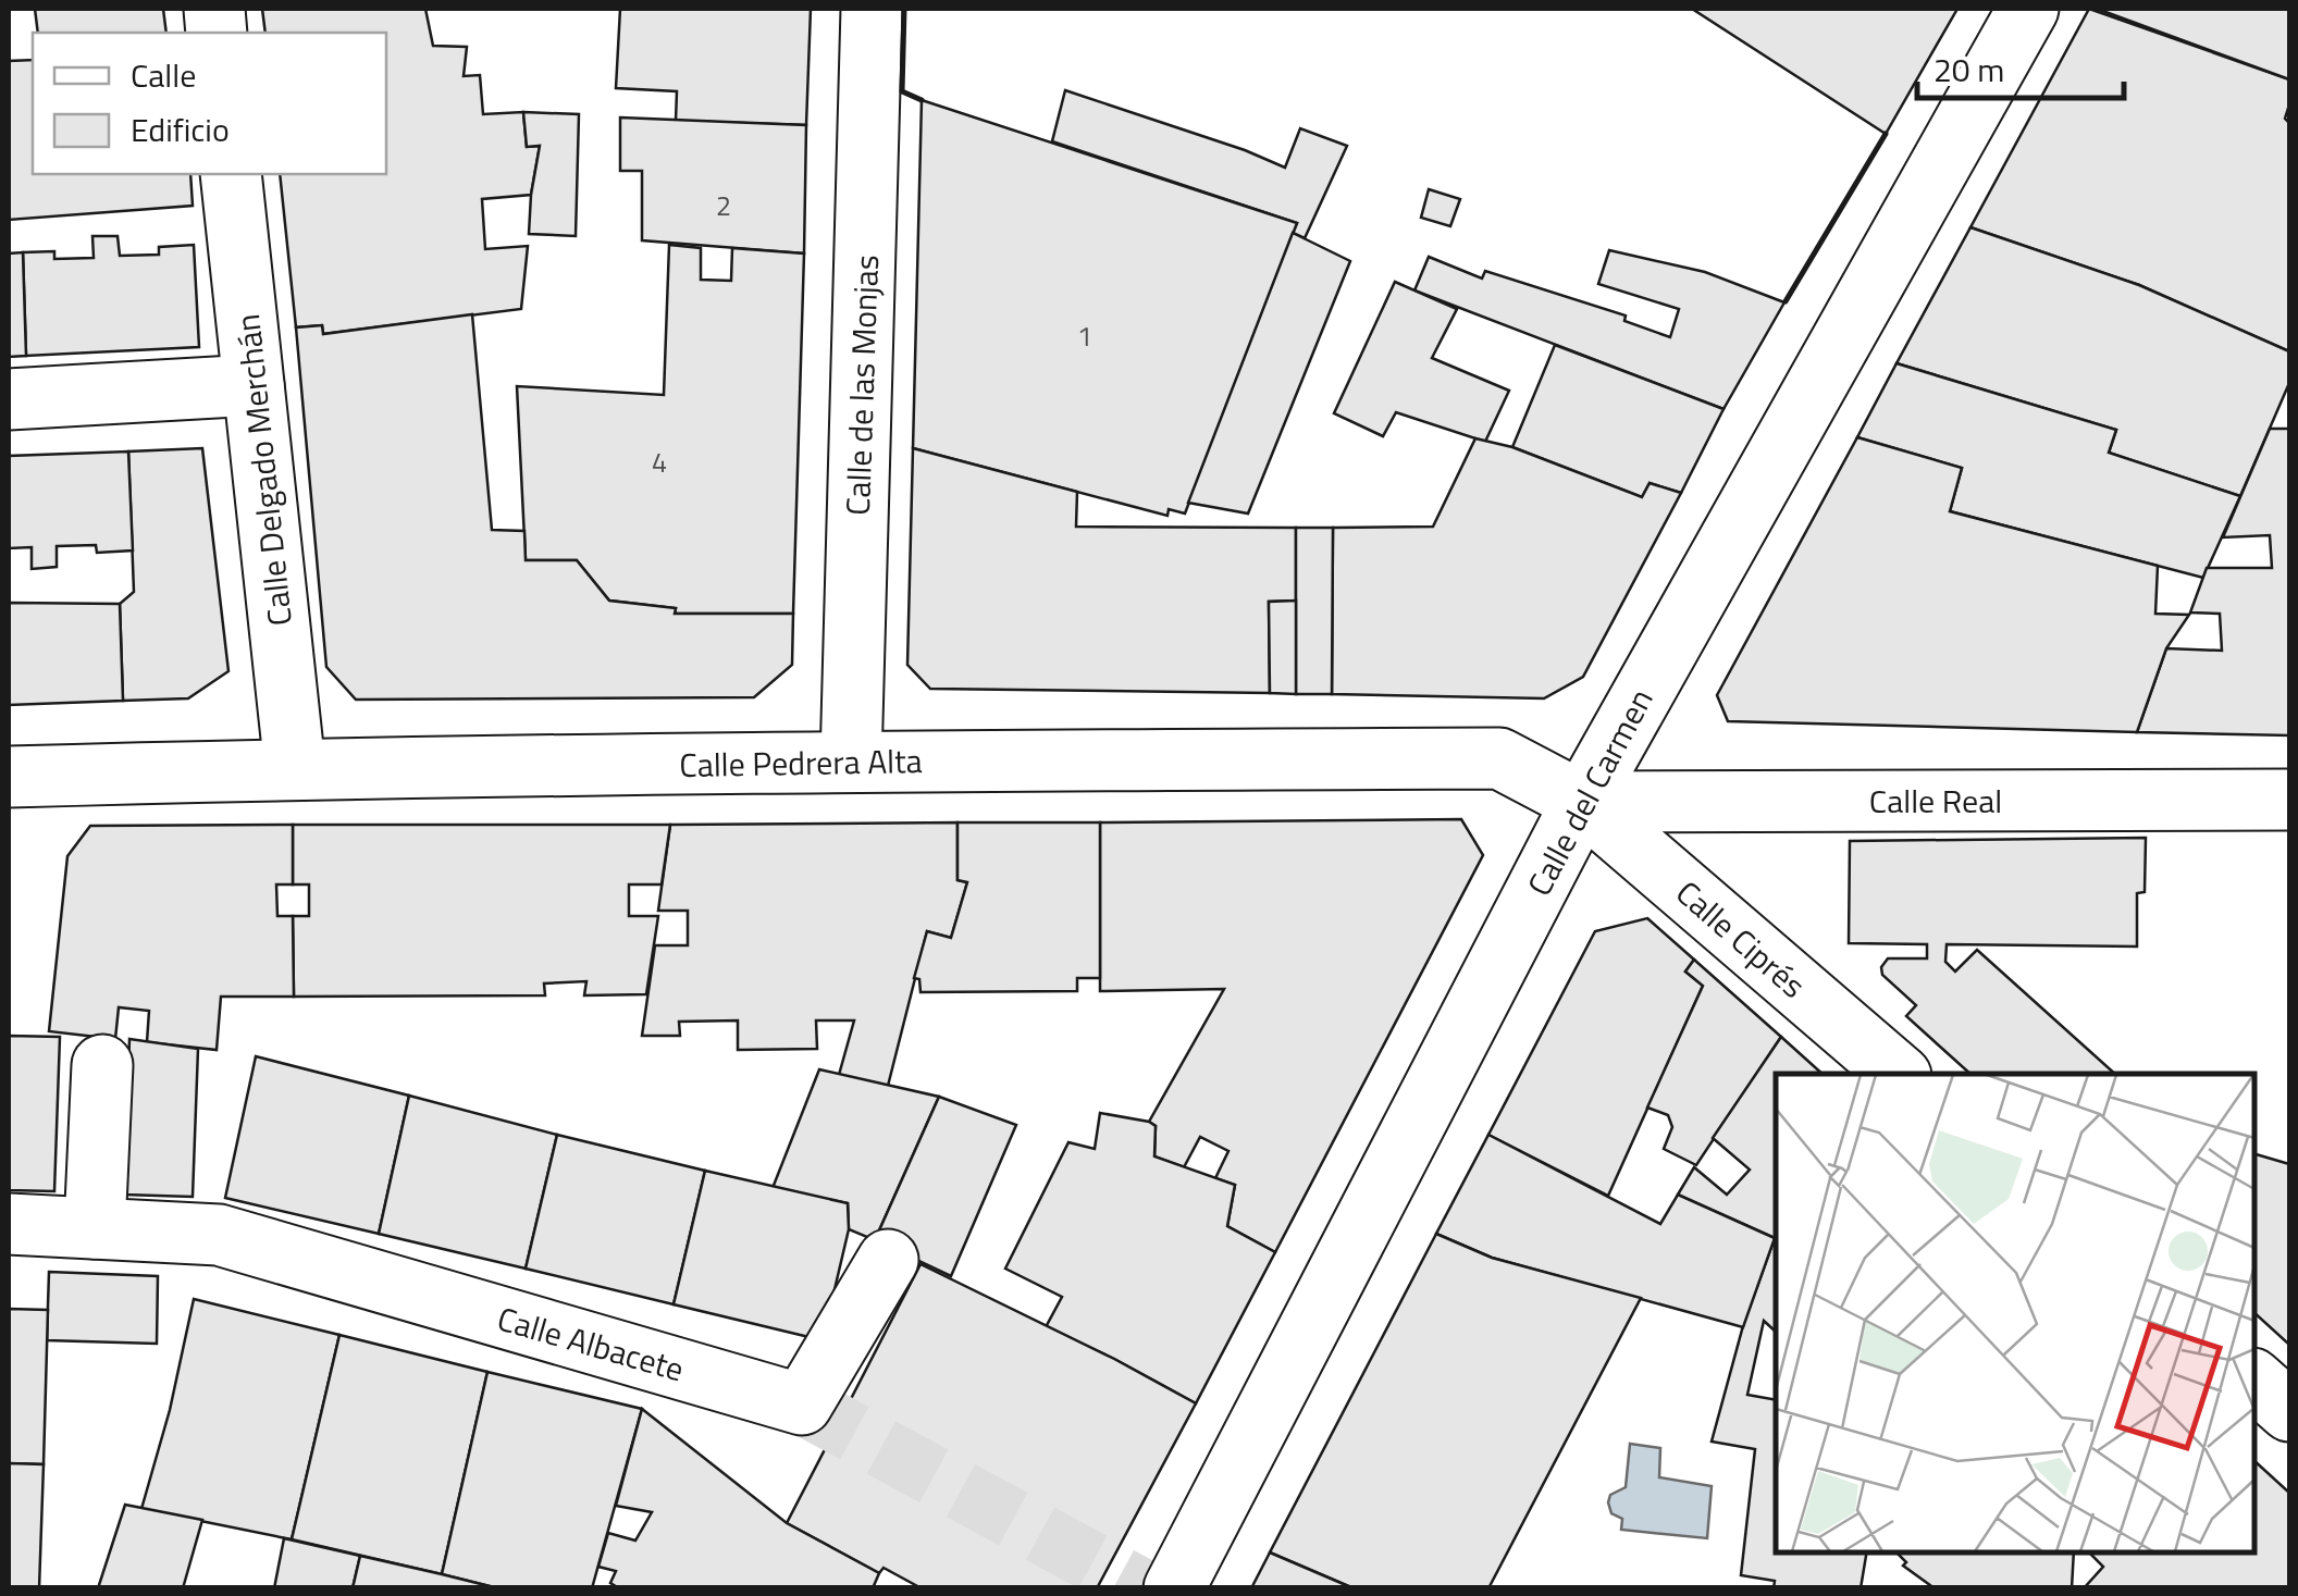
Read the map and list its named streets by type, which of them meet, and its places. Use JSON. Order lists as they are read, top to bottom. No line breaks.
{"streets":{"street":["Calle de las Monjas","Calle Delgado Merchán","Calle Pedrera Alta","Calle del Carmen","Calle Real","Calle Ciprés","Calle Albacete"]},"crossings":[["Calle de las Monjas","Calle Pedrera Alta"],["Calle Delgado Merchán","Calle Pedrera Alta"],["Calle Pedrera Alta","Calle del Carmen"],["Calle Pedrera Alta","Calle Real"],["Calle Pedrera Alta","Calle Ciprés"],["Calle del Carmen","Calle Real"],["Calle del Carmen","Calle Ciprés"],["Calle Real","Calle Ciprés"]],"house_numbers":["2","1","4"],"legend":["Calle","Edificio"],"scale_bar":"20 m"}
